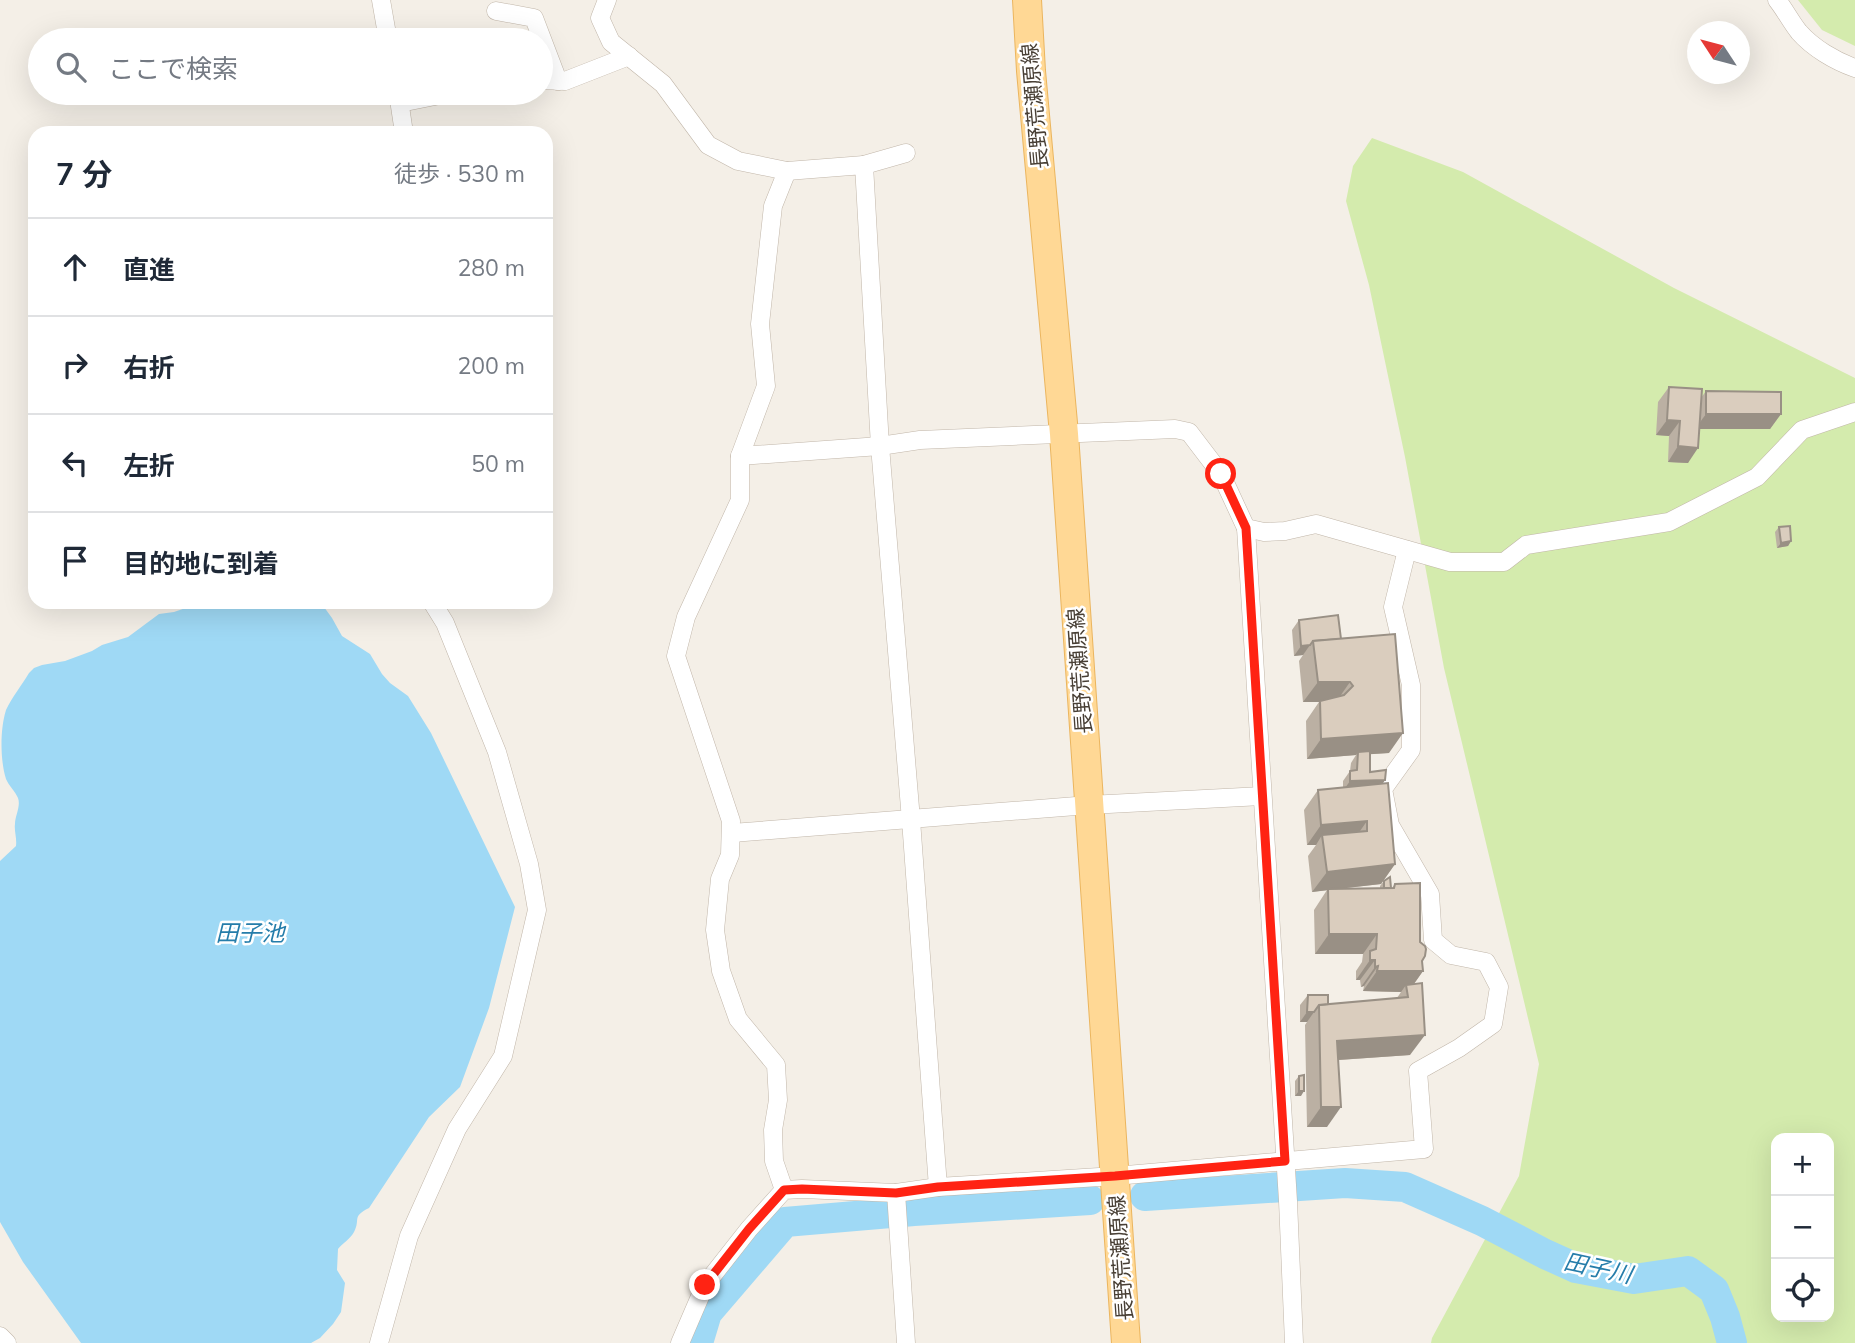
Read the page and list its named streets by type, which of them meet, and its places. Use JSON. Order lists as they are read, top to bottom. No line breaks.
{"streets":{"main road":["長野荒瀬原線"]},"water":["田子池","田子川"],"north":"top left","page":{"search":"ここで検索","heading":["7 分","徒歩 · 530 m"],"list":[["直進","280 m"],["右折","200 m"],["左折","50 m"],"目的地に到着"],"map_buttons":["+","−"]}}
